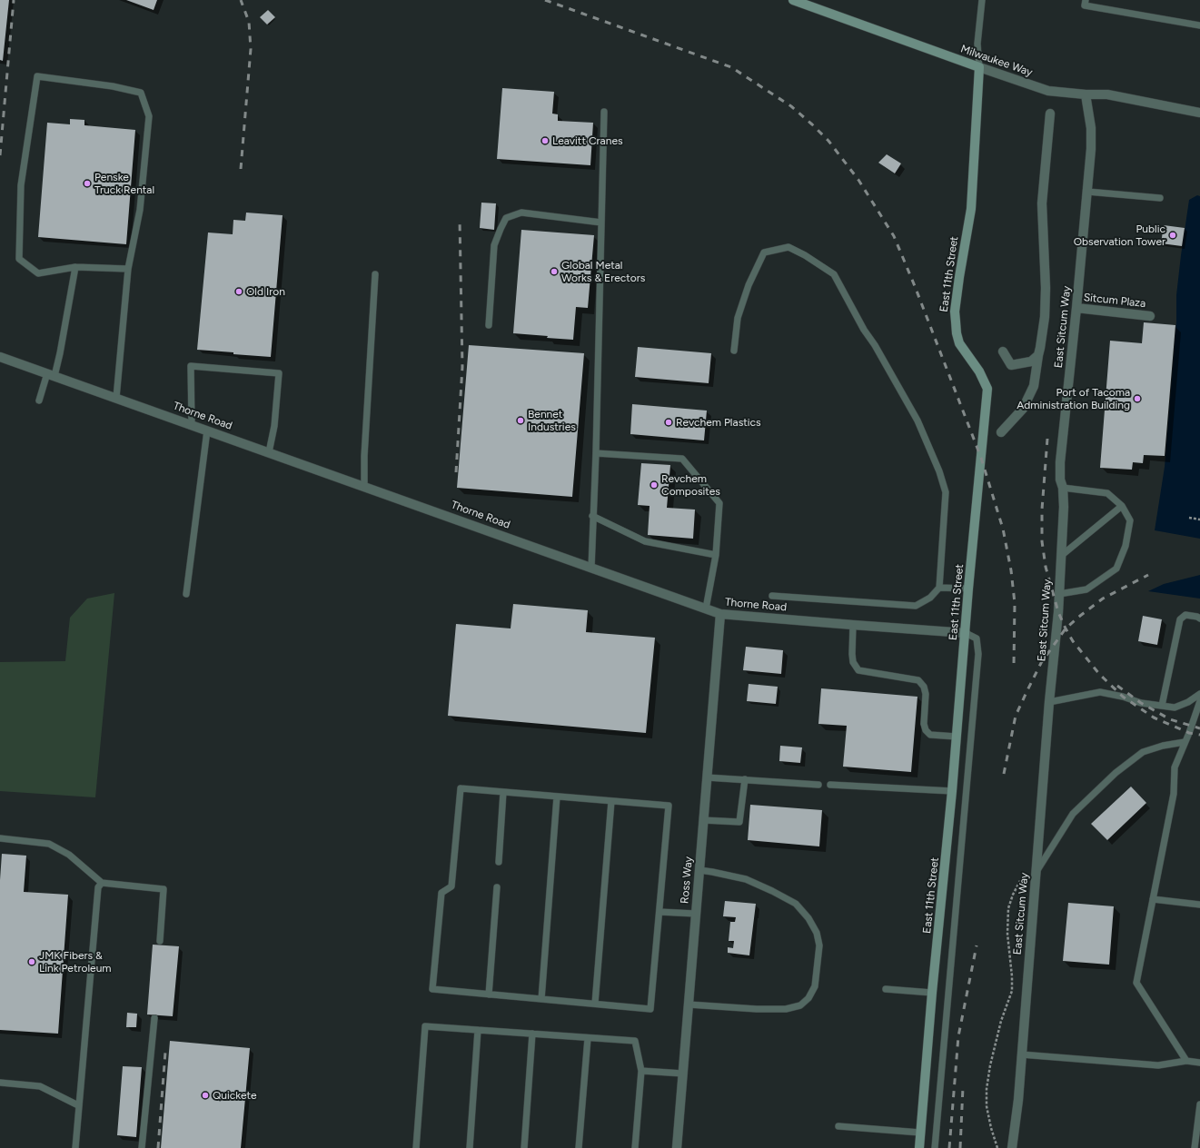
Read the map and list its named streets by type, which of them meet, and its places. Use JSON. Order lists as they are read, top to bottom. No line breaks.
{"streets":{"street":["Milwaukee Way","East 11th Street","Sitcum Plaza","East Sitcum Way","Thorne Road","Ross Way"]},"crossings":[["Milwaukee Way","East 11th Street"],["Milwaukee Way","East Sitcum Way"],["East 11th Street","Thorne Road"],["Sitcum Plaza","East Sitcum Way"],["Thorne Road","Ross Way"]],"places":["Leavitt Cranes","Penske Truck Rental","Public Observation Tower","Global Metal Works & Erectors","Old Iron","Port of Tacoma Administration Building","Bennet Industries","Revchem Plastics","Revchem Composites","JMK Fibers & Link Petroleum","Quickete"]}
